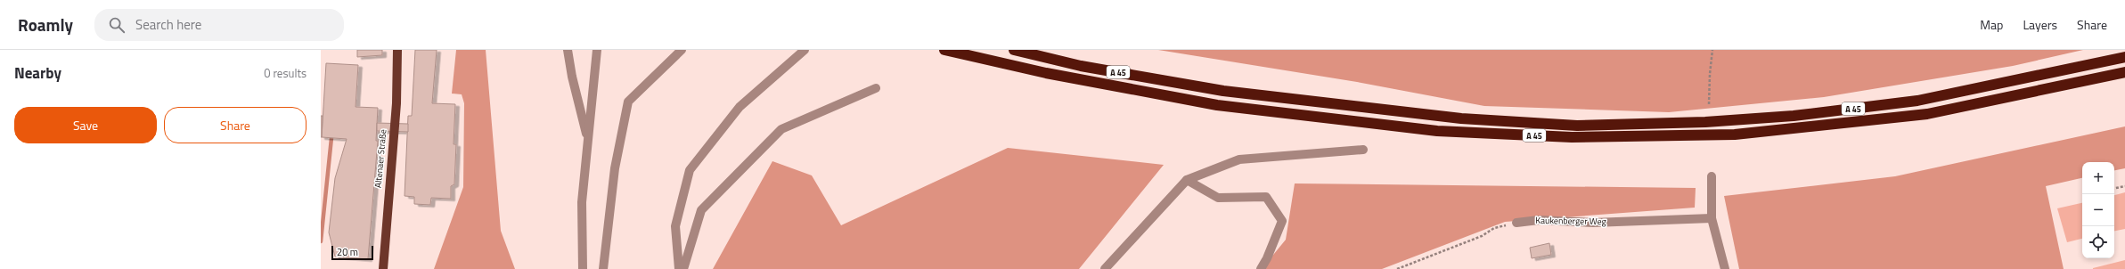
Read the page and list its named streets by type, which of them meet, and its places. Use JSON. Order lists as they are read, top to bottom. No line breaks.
{"streets":{"highway":["A 45"],"main road":["Altenaer Straße"],"lane":["Kaukenberger Weg"]},"scale_bar":"20 m","page":{"header":"Roamly","search":"Search here","nav":["Map","Layers","Share"],"heading":["Nearby","0 results"],"buttons":["Save","Share"],"map_buttons":["+","−"],"scale":"20 m"}}
